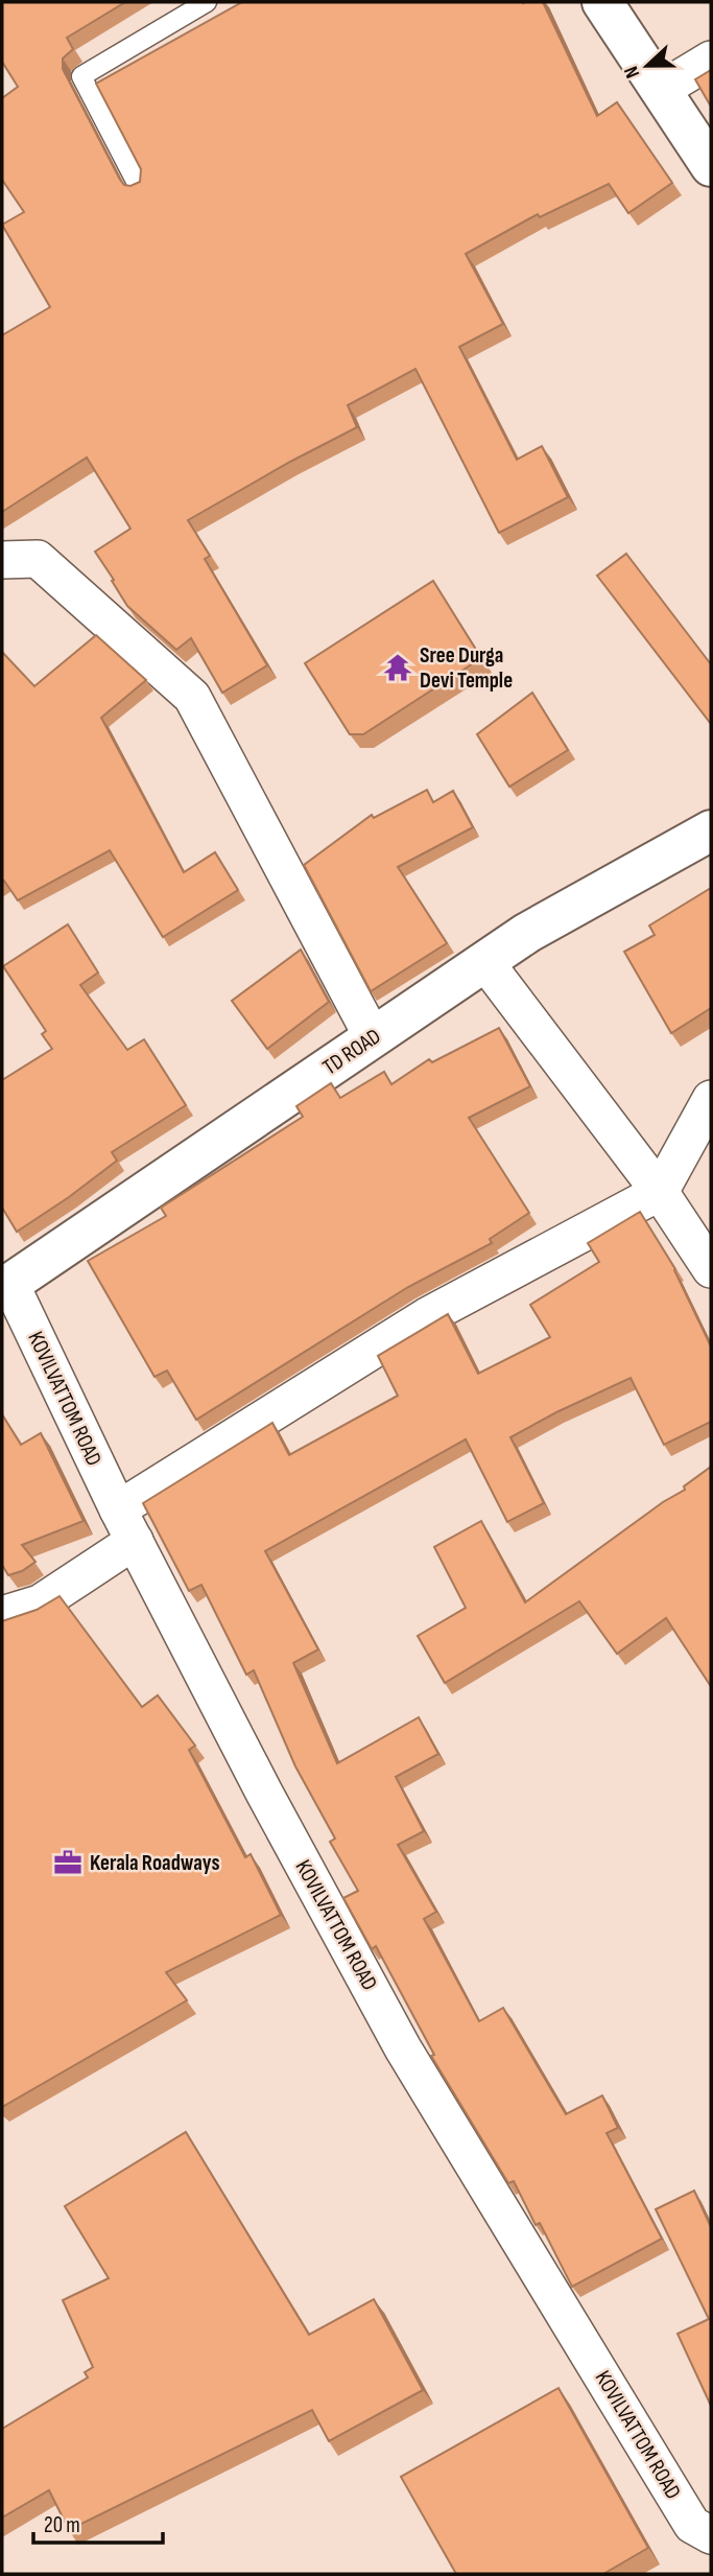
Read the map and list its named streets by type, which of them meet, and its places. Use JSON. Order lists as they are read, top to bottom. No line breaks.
{"streets":{"street":["TD ROAD","KOVILVATTOM ROAD"]},"crossings":[["TD ROAD","KOVILVATTOM ROAD"]],"places":{"temple":["Sree Durga Devi Temple"],"office":["Kerala Roadways"]},"scale_bar":"20 m","north":"left"}
